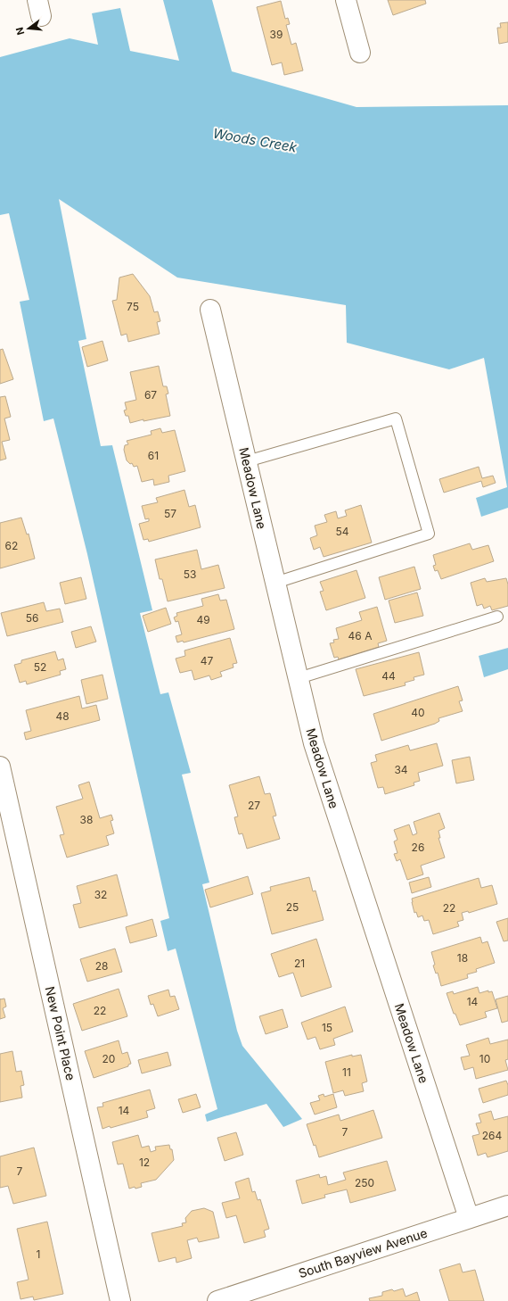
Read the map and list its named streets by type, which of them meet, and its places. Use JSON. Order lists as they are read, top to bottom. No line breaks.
{"streets":{"street":["Meadow Lane","New Point Place","South Bayview Avenue"]},"crossings":[["Meadow Lane","South Bayview Avenue"]],"water":["Woods Creek"],"house_numbers":["39","75","67","61","57","54","62","53","56","49","46 A","47","52","44","40","48","34","27","38","26","32","25","22","18","21","28","14","22","15","20","10","11","14","7","264","12","7","250","1"],"north":"left"}
